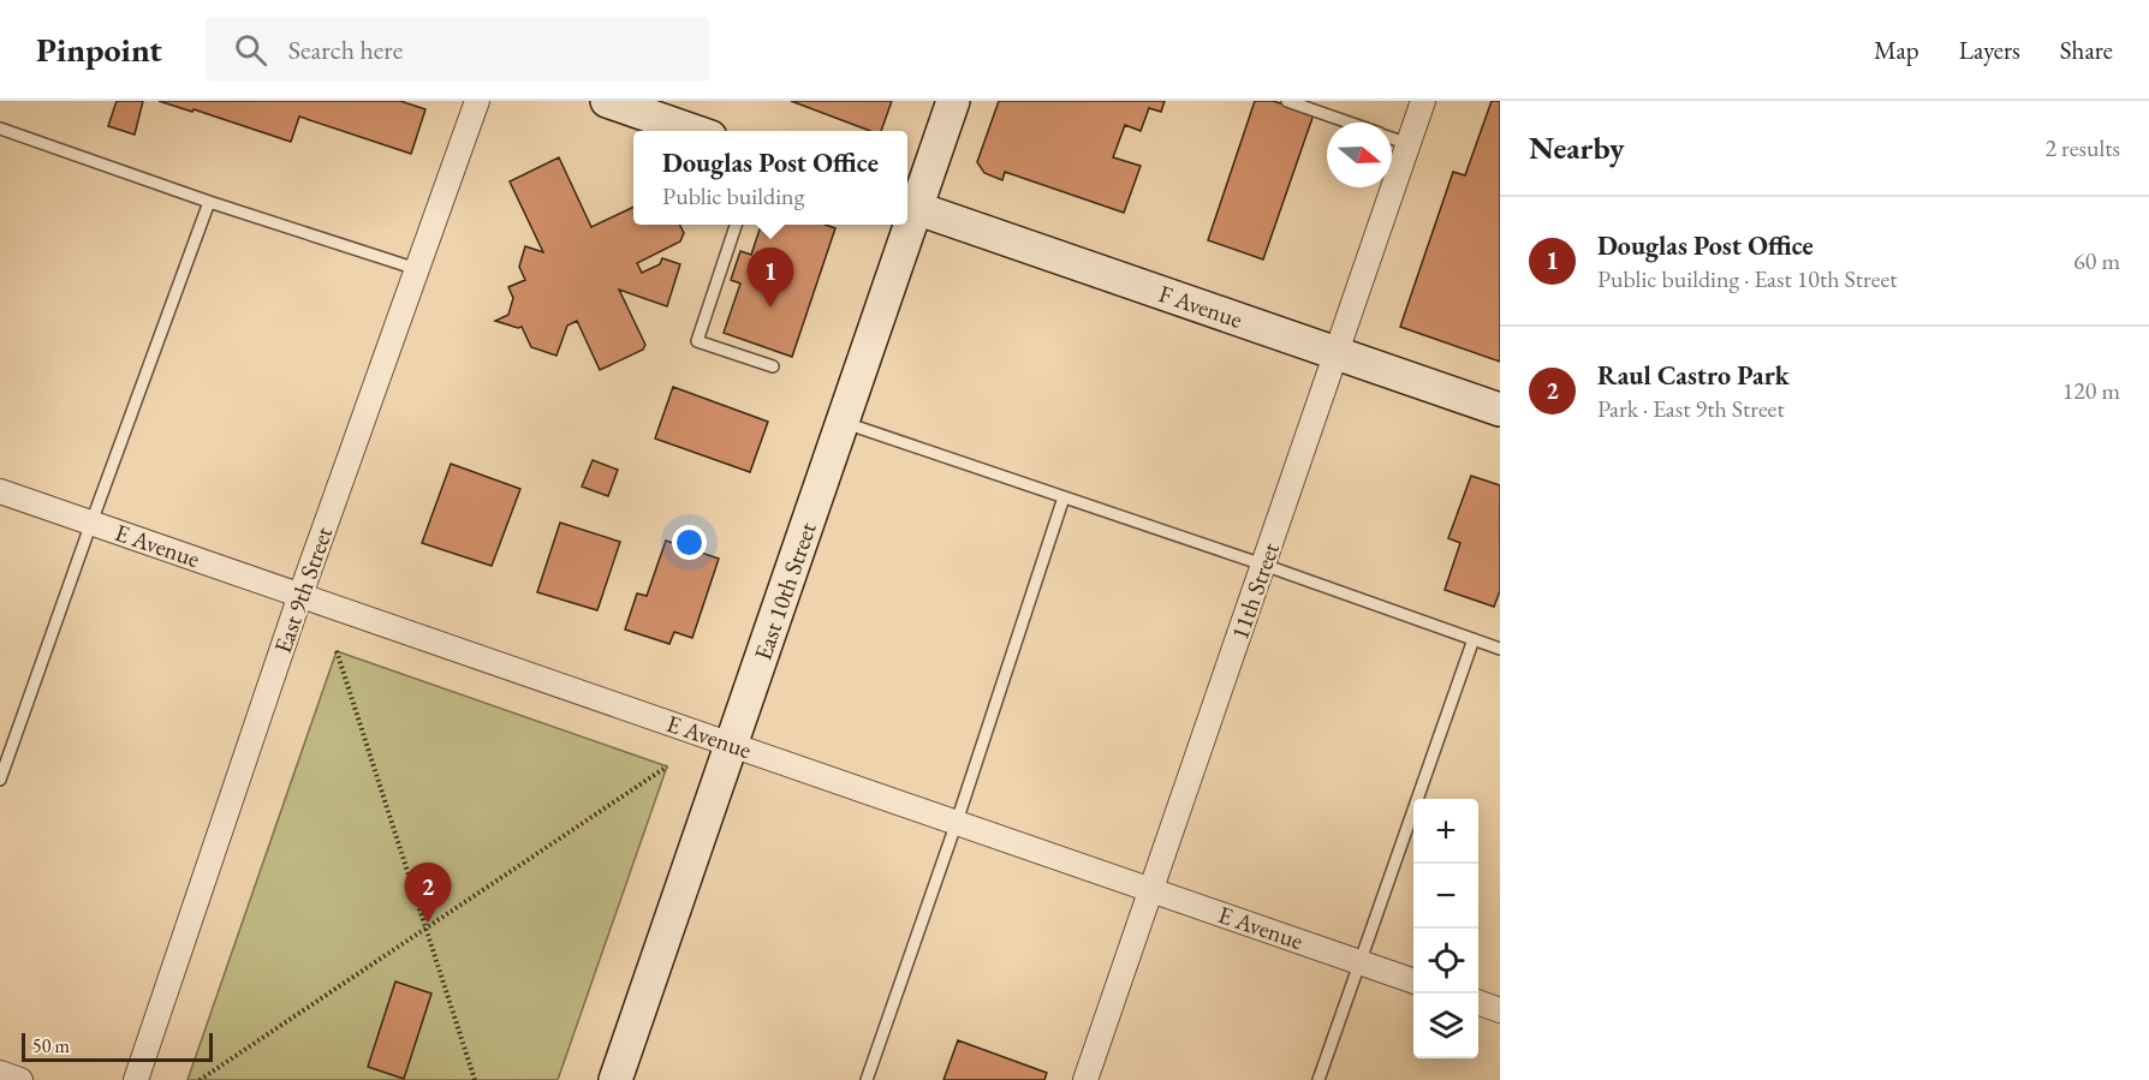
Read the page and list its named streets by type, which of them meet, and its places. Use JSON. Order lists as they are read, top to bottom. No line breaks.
{"streets":{"main road":["F Avenue","East 10th Street"],"street":["E Avenue","East 9th Street","11th Street"]},"crossings":[["F Avenue","East 10th Street"],["F Avenue","11th Street"],["E Avenue","East 9th Street"],["E Avenue","East 10th Street"],["E Avenue","11th Street"]],"scale_bar":"50 m","north":"right","page":{"header":"Pinpoint","search":"Search here","nav":["Map","Layers","Share"],"heading":["Nearby","2 results"],"popup":["Douglas Post Office","Public building"],"list":[{"mark":"1","name":"Douglas Post Office","note":"Public building · East 10th Street","value":"60 m"},{"mark":"2","name":"Raul Castro Park","note":"Park · East 9th Street","value":"120 m"}],"pins":["1","2"],"map_buttons":["+","−"],"scale":"50 m"}}
